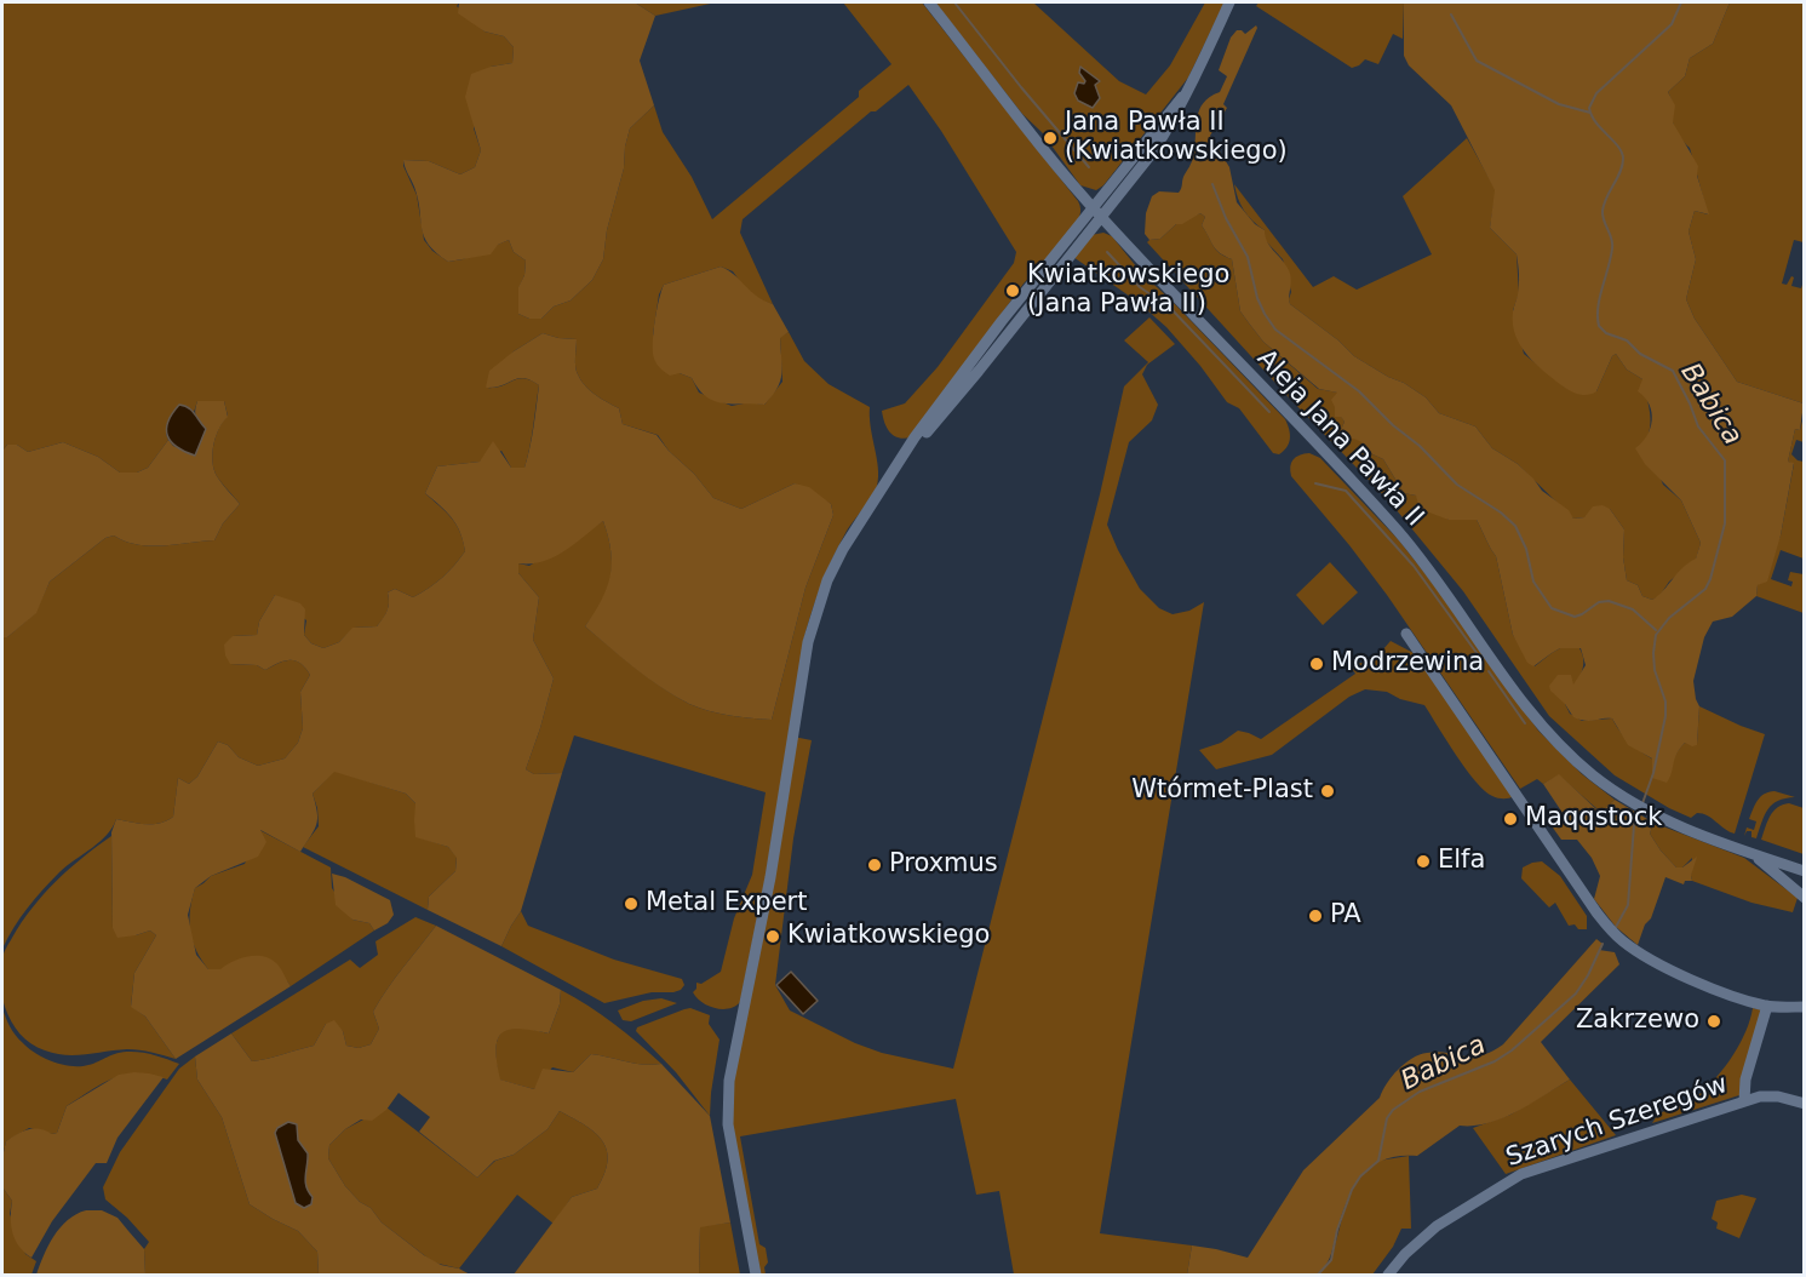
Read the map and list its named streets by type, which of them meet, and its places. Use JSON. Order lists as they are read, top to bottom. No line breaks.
{"streets":{"street":["Aleja Jana Pawła II","Szarych Szeregów"]},"water":["Babica"],"places":["Jana Pawła II (Kwiatkowskiego)","Kwiatkowskiego (Jana Pawła II)","Modrzewina","Wtórmet-Plast","Maqqstock","Elfa","Proxmus","Metal Expert","PA","Kwiatkowskiego","Zakrzewo"]}
